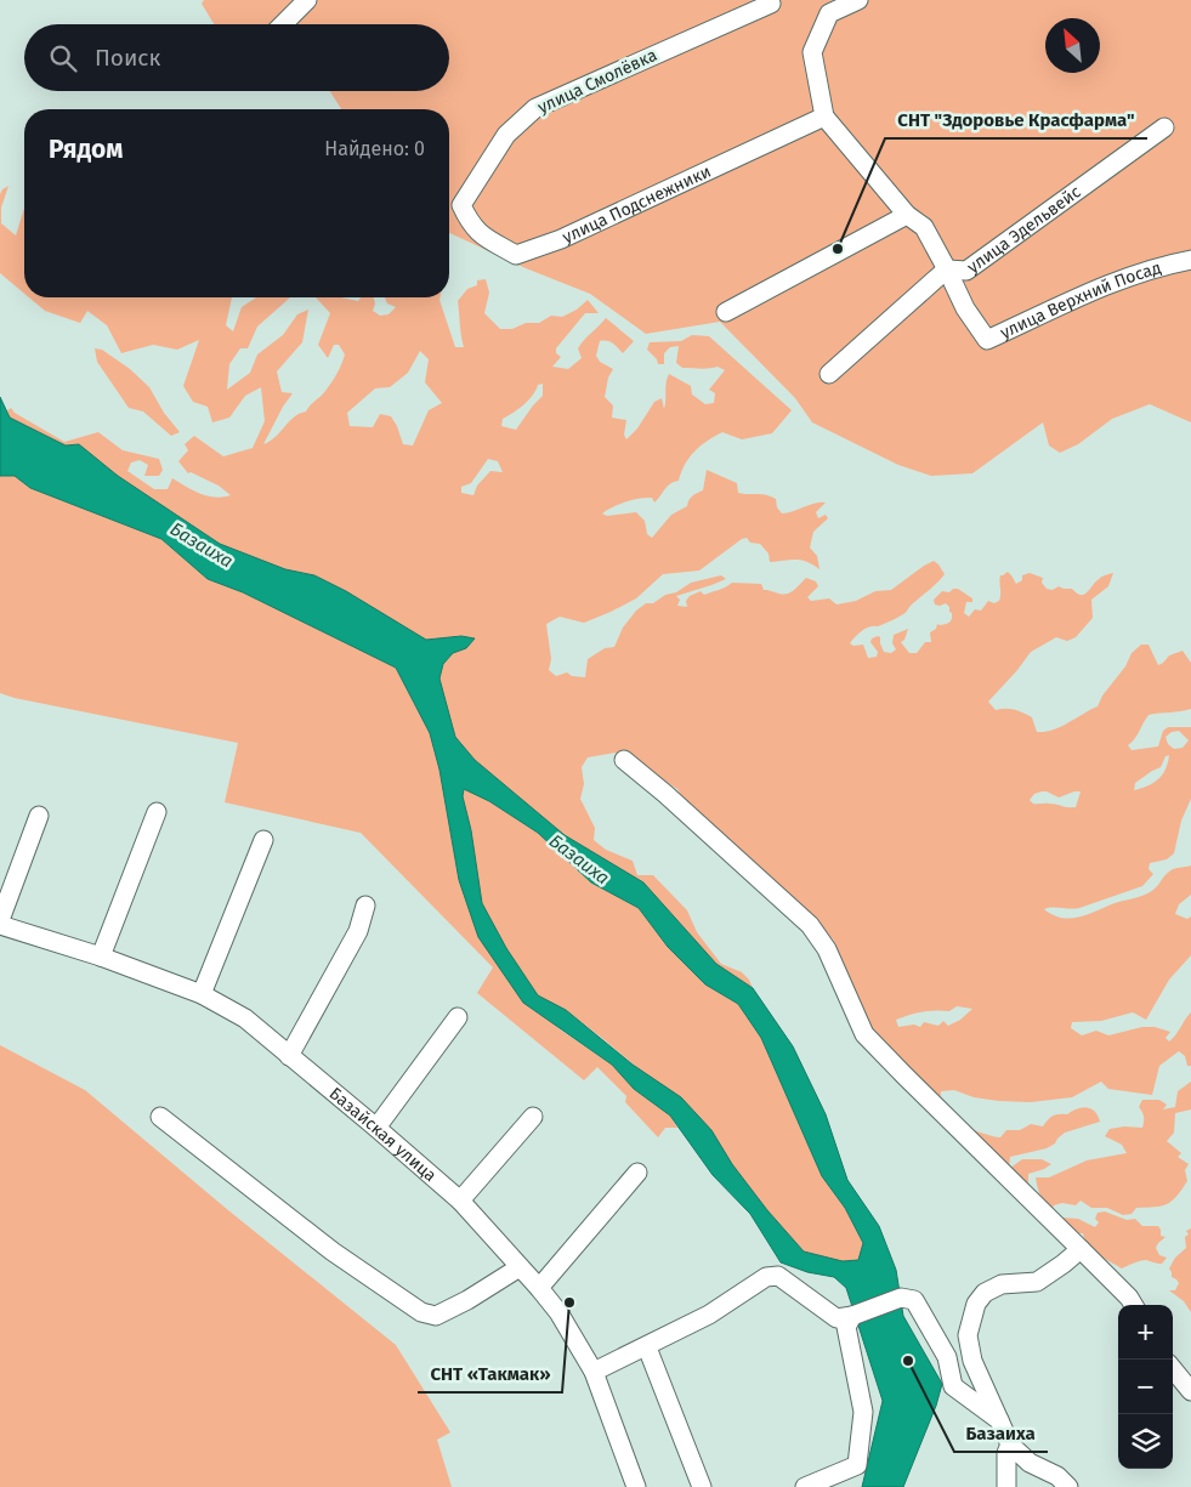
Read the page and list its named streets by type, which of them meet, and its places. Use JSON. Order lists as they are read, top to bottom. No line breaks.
{"streets":{"street":["улица Смолёвка","улица Подснежники","улица Эдельвейс","улица Верхний Посад","Базайская улица"]},"crossings":[["улица Смолёвка","улица Подснежники"],["улица Подснежники","улица Верхний Посад"],["улица Эдельвейс","улица Верхний Посад"]],"water":["Базаиха"],"places":["СНТ \"Здоровье Красфарма\"","СНТ «Такмак»","Базаиха"],"north":"top left","page":{"search":"Поиск","heading":["Рядом","Найдено: 0"],"map_buttons":["+","−"]}}
